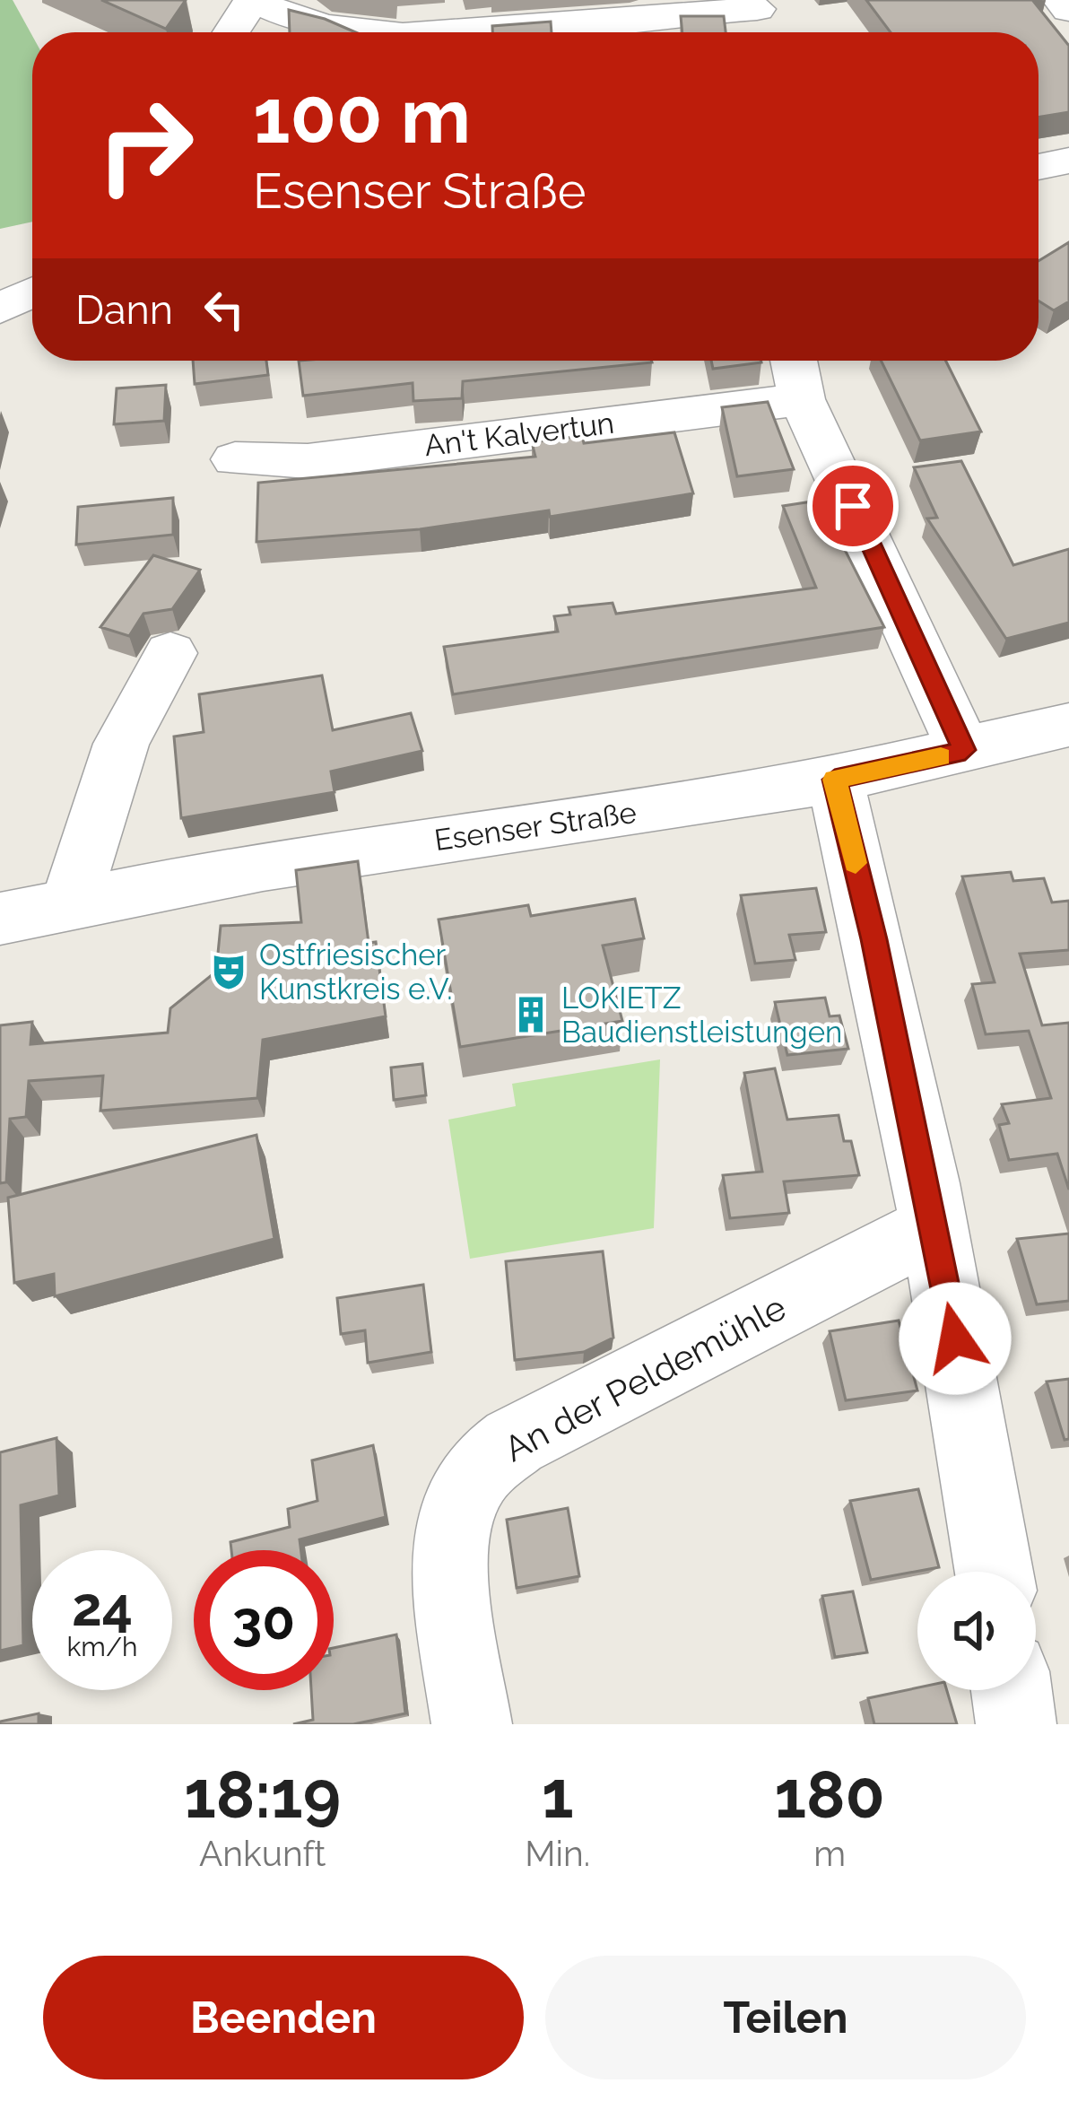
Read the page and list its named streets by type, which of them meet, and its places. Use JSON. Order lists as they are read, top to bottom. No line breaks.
{"streets":{"street":["An't Kalvertun","Esenser Straße","An der Peldemühle"]},"places":{"theatre":["Ostfriesischer Kunstkreis e.V."],"building":["LOKIETZ Baudienstleistungen"]},"page":{"turn":["100 m","Esenser Straße"],"then":"Dann","speed":"24 km/h","limit":"30","eta":["18:19","Ankunft","1","Min.","180","m"],"buttons":["Beenden","Teilen"]}}
